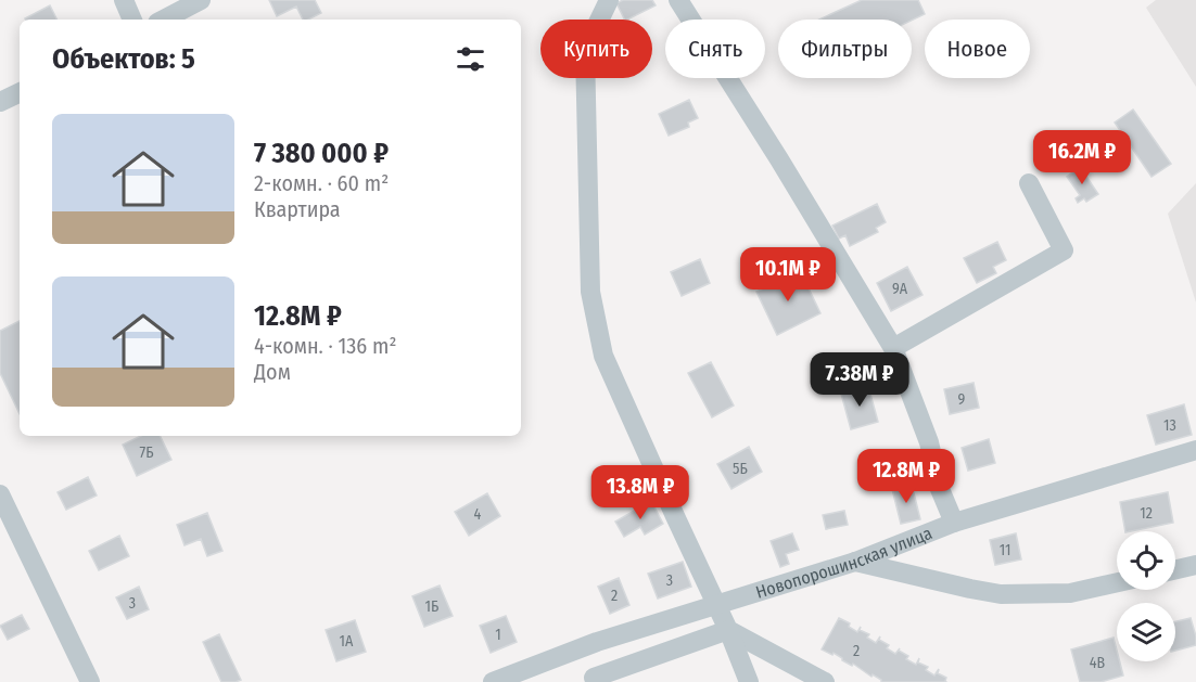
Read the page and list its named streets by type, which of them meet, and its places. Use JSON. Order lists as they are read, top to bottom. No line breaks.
{"streets":{"street":["Новопорошинская улица"]},"house_numbers":["9А","9","13","7Б","5Б","12","4","11","3","2","3","1Б","1","1А","2","4В"],"page":{"chip":["Купить","Снять","Фильтры","Новое"],"heading":"Объектов: 5","list":[{"name":"7 380 000 ₽","note":"2-комн. · 60 m² · Квартира"},{"name":"12.8M ₽","note":"4-комн. · 136 m² · Дом"}],"price":["16.2M ₽","10.1M ₽","7.38M ₽","12.8M ₽","13.8M ₽"]}}
